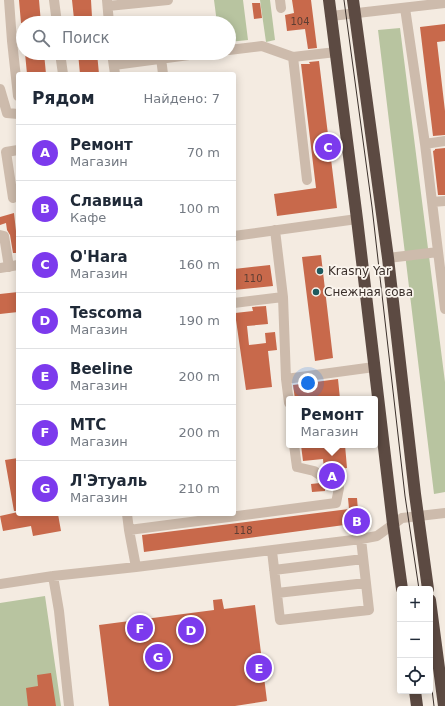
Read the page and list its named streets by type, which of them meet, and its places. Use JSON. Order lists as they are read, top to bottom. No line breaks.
{"places":["Krasny Yar","Снежная сова"],"house_numbers":["104","110","118"],"page":{"search":"Поиск","heading":["Рядом","Найдено: 7"],"list":[{"mark":"A","name":"Ремонт","note":"Магазин","value":"70 m"},{"mark":"B","name":"Славица","note":"Кафе","value":"100 m"},{"mark":"C","name":"O'Hara","note":"Магазин","value":"160 m"},{"mark":"D","name":"Tescoma","note":"Магазин","value":"190 m"},{"mark":"E","name":"Beeline","note":"Магазин","value":"200 m"},{"mark":"F","name":"МТС","note":"Магазин","value":"200 m"},{"mark":"G","name":"Л'Этуаль","note":"Магазин","value":"210 m"}],"pins":["C","A","B","F","D","G","E"],"popup":["Ремонт","Магазин"],"map_buttons":["+","−"]}}
